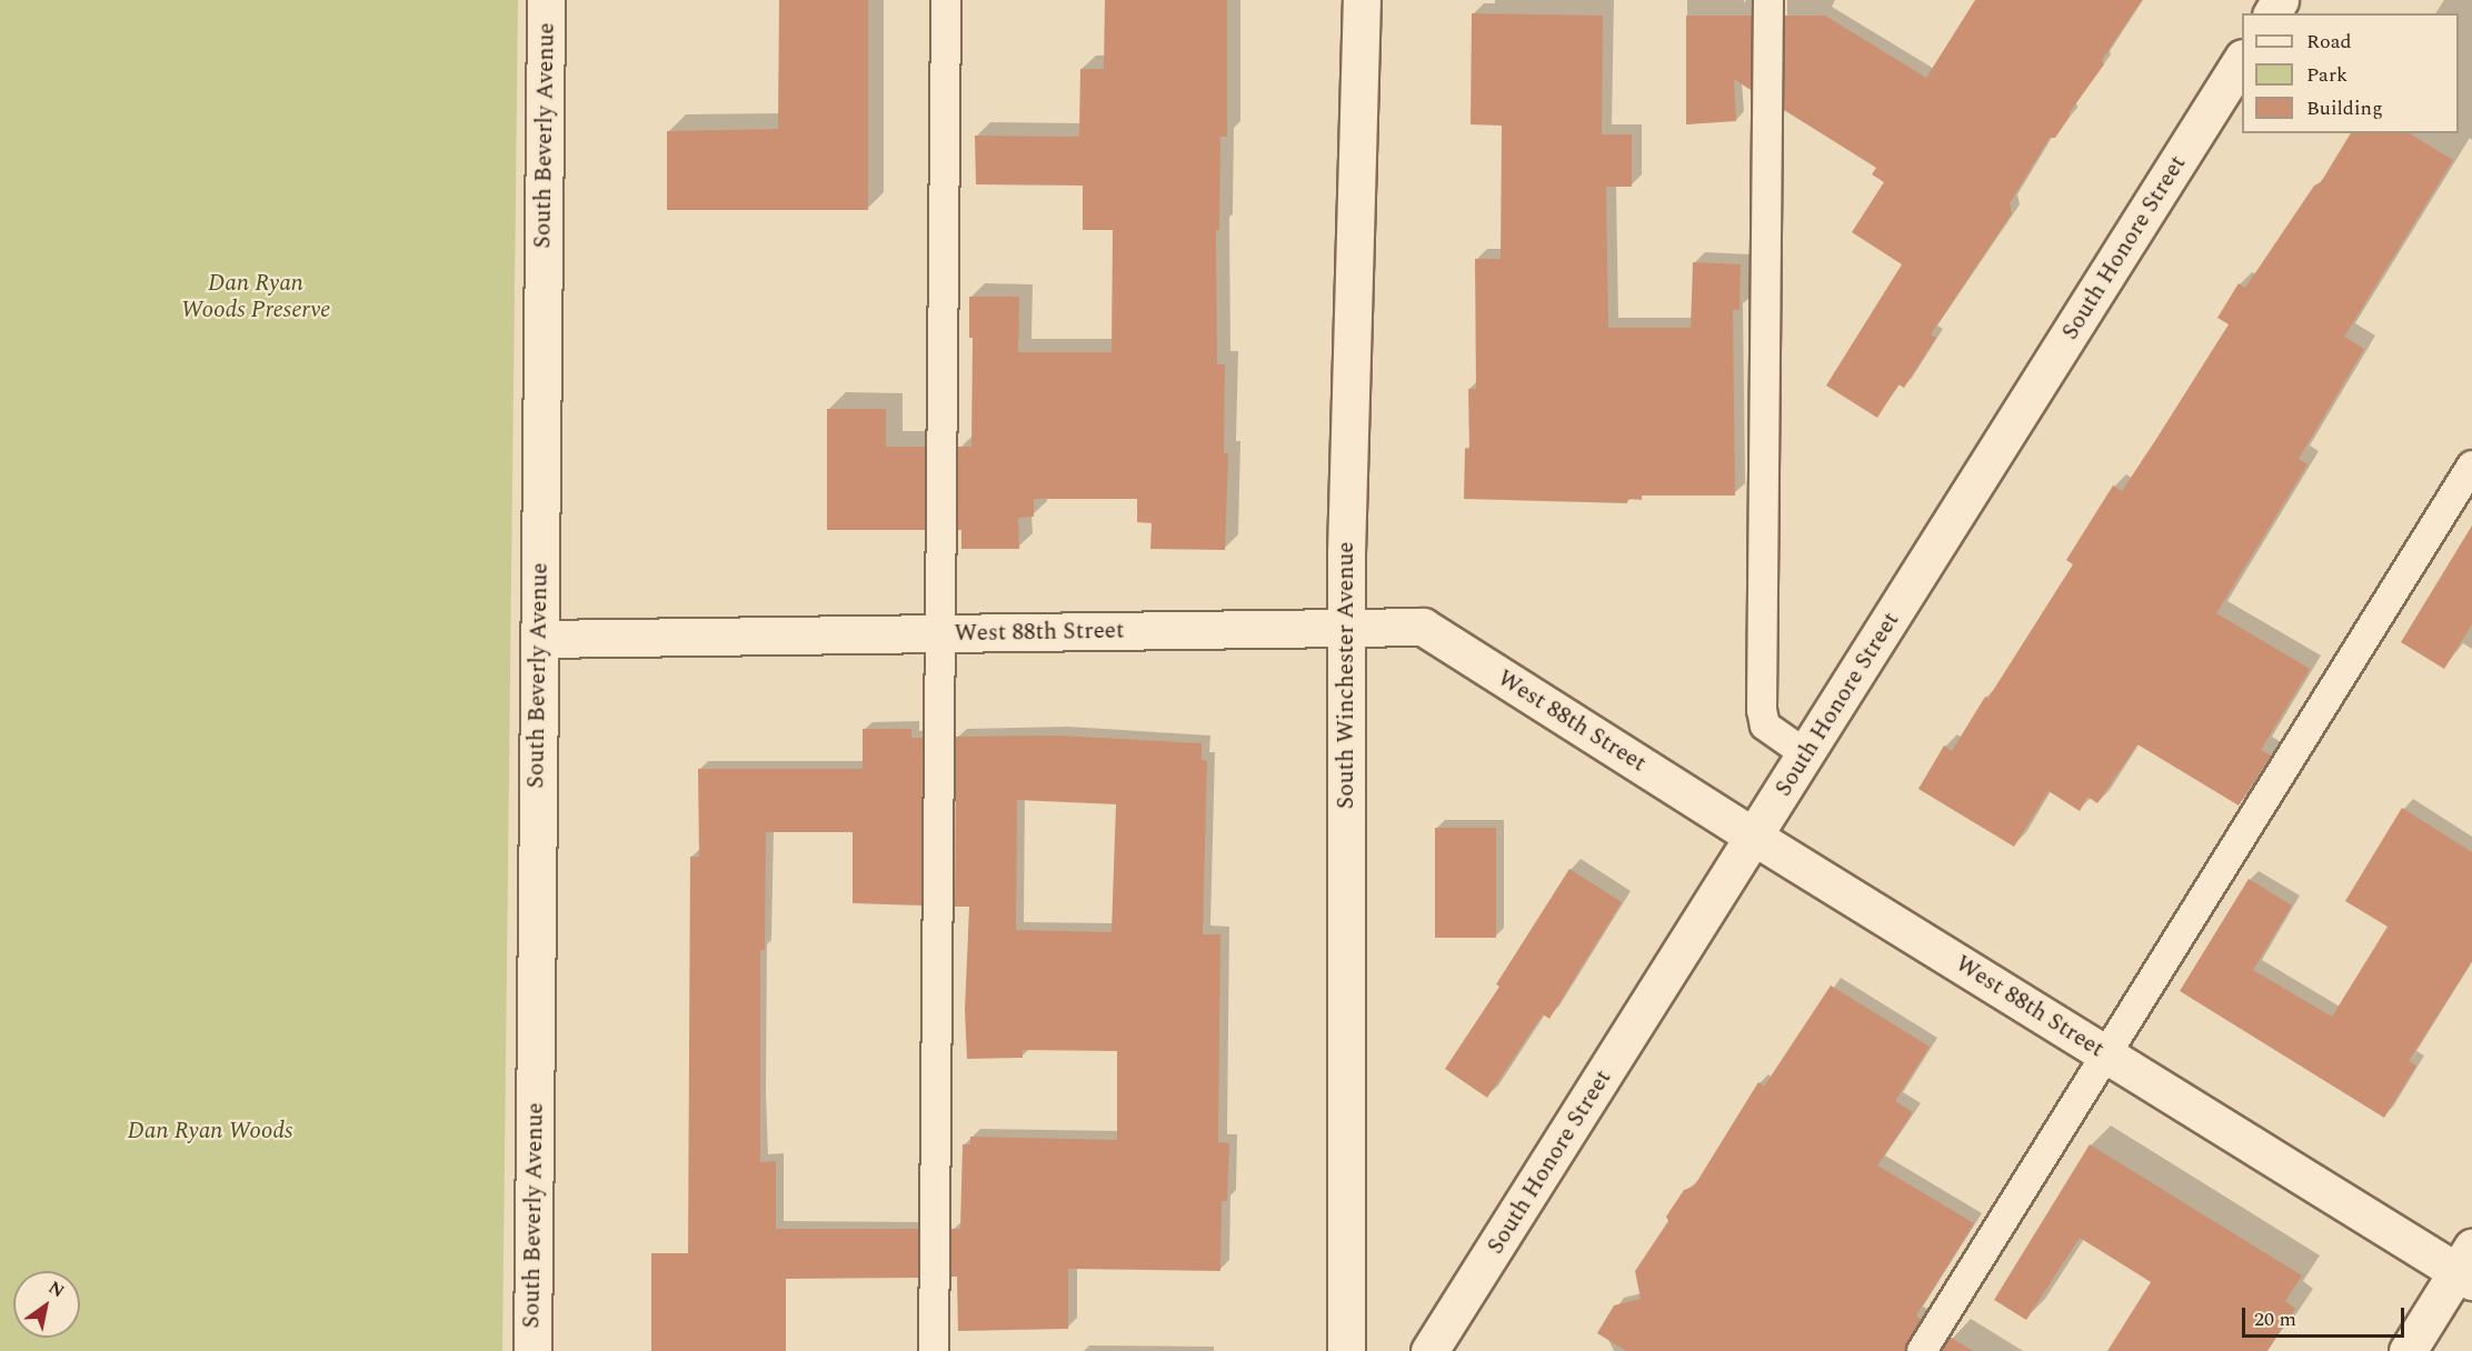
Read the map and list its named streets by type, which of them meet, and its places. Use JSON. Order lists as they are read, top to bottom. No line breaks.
{"streets":{"street":["South Beverly Avenue","South Honore Street","West 88th Street","South Winchester Avenue"]},"crossings":[["South Beverly Avenue","West 88th Street"],["South Honore Street","West 88th Street"],["West 88th Street","South Winchester Avenue"]],"parks":["Dan Ryan Woods Preserve","Dan Ryan Woods"],"legend":["Road","Park","Building"],"scale_bar":"20 m","north":"top right"}
